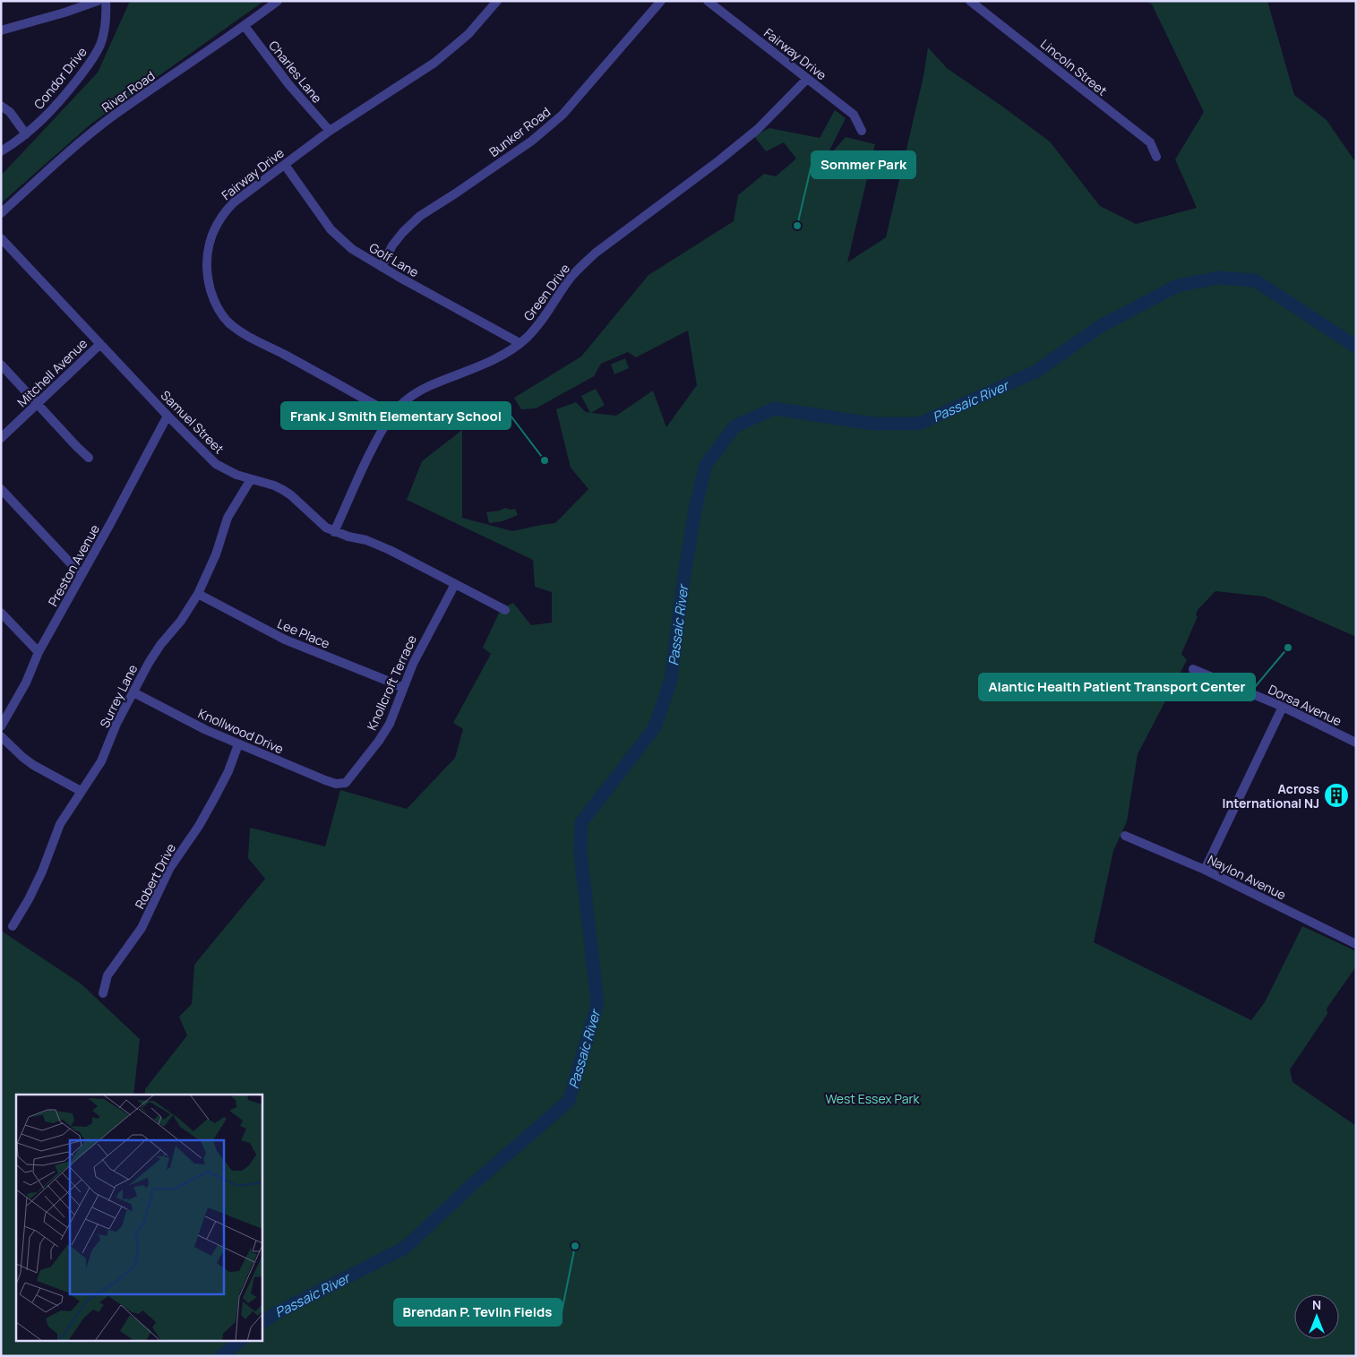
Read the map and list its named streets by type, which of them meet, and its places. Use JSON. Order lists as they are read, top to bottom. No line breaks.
{"streets":{"street":["Fairway Drive","Lincoln Street","Charles Lane","Condor Drive","River Road","Bunker Road","Golf Lane","Green Drive","Mitchell Avenue","Samuel Street","Preston Avenue","Lee Place","Knollcroft Terrace","Surrey Lane","Dorsa Avenue","Knollwood Drive","Robert Drive","Naylon Avenue"]},"crossings":[["Fairway Drive","Charles Lane"],["Fairway Drive","Golf Lane"],["Fairway Drive","Green Drive"],["Charles Lane","River Road"],["Bunker Road","Golf Lane"],["Golf Lane","Green Drive"],["Green Drive","Samuel Street"],["Mitchell Avenue","Samuel Street"],["Samuel Street","Preston Avenue"],["Samuel Street","Knollcroft Terrace"],["Samuel Street","Surrey Lane"],["Lee Place","Knollcroft Terrace"],["Lee Place","Surrey Lane"],["Knollcroft Terrace","Knollwood Drive"],["Surrey Lane","Knollwood Drive"],["Knollwood Drive","Robert Drive"]],"water":["Passaic River"],"parks":["West Essex Park"],"places":{"other":["Sommer Park","Frank J Smith Elementary School","Alantic Health Patient Transport Center","Brendan P. Tevlin Fields"],"building":["Across International NJ"]},"north":"top"}
